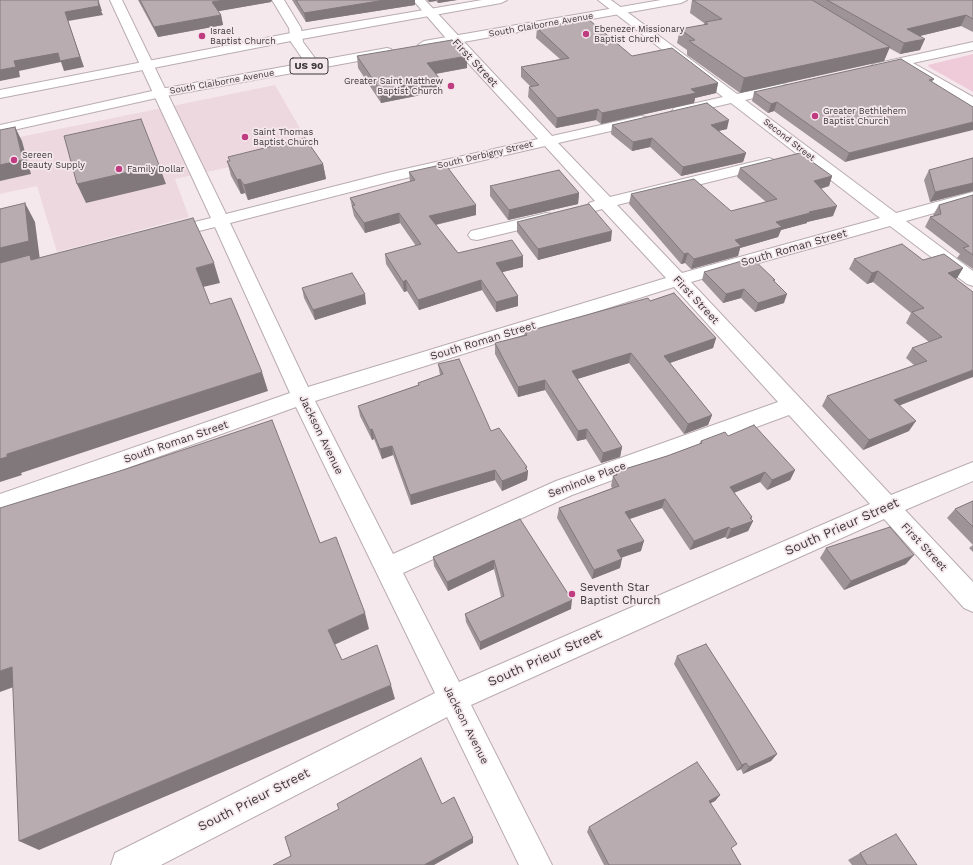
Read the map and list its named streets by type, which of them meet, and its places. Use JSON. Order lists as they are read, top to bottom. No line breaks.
{"streets":{"street":["South Claiborne Avenue","First Street","US 90","Second Street","South Derbigny Street","South Roman Street","Jackson Avenue","Seminole Place","South Prieur Street"]},"crossings":[["South Claiborne Avenue","First Street"],["South Claiborne Avenue","Second Street"],["South Claiborne Avenue","Jackson Avenue"],["First Street","South Derbigny Street"],["First Street","South Roman Street"],["First Street","Seminole Place"],["First Street","South Prieur Street"],["Second Street","South Roman Street"],["South Derbigny Street","Jackson Avenue"],["South Roman Street","Jackson Avenue"],["Jackson Avenue","Seminole Place"],["Jackson Avenue","South Prieur Street"]],"places":["Ebenezer Missionary Baptist Church","Israel Baptist Church","Greater Saint Matthew Baptist Church","Greater Bethlehem Baptist Church","Saint Thomas Baptist Church","Sereen Beauty Supply","Family Dollar","Seventh Star Baptist Church"]}
